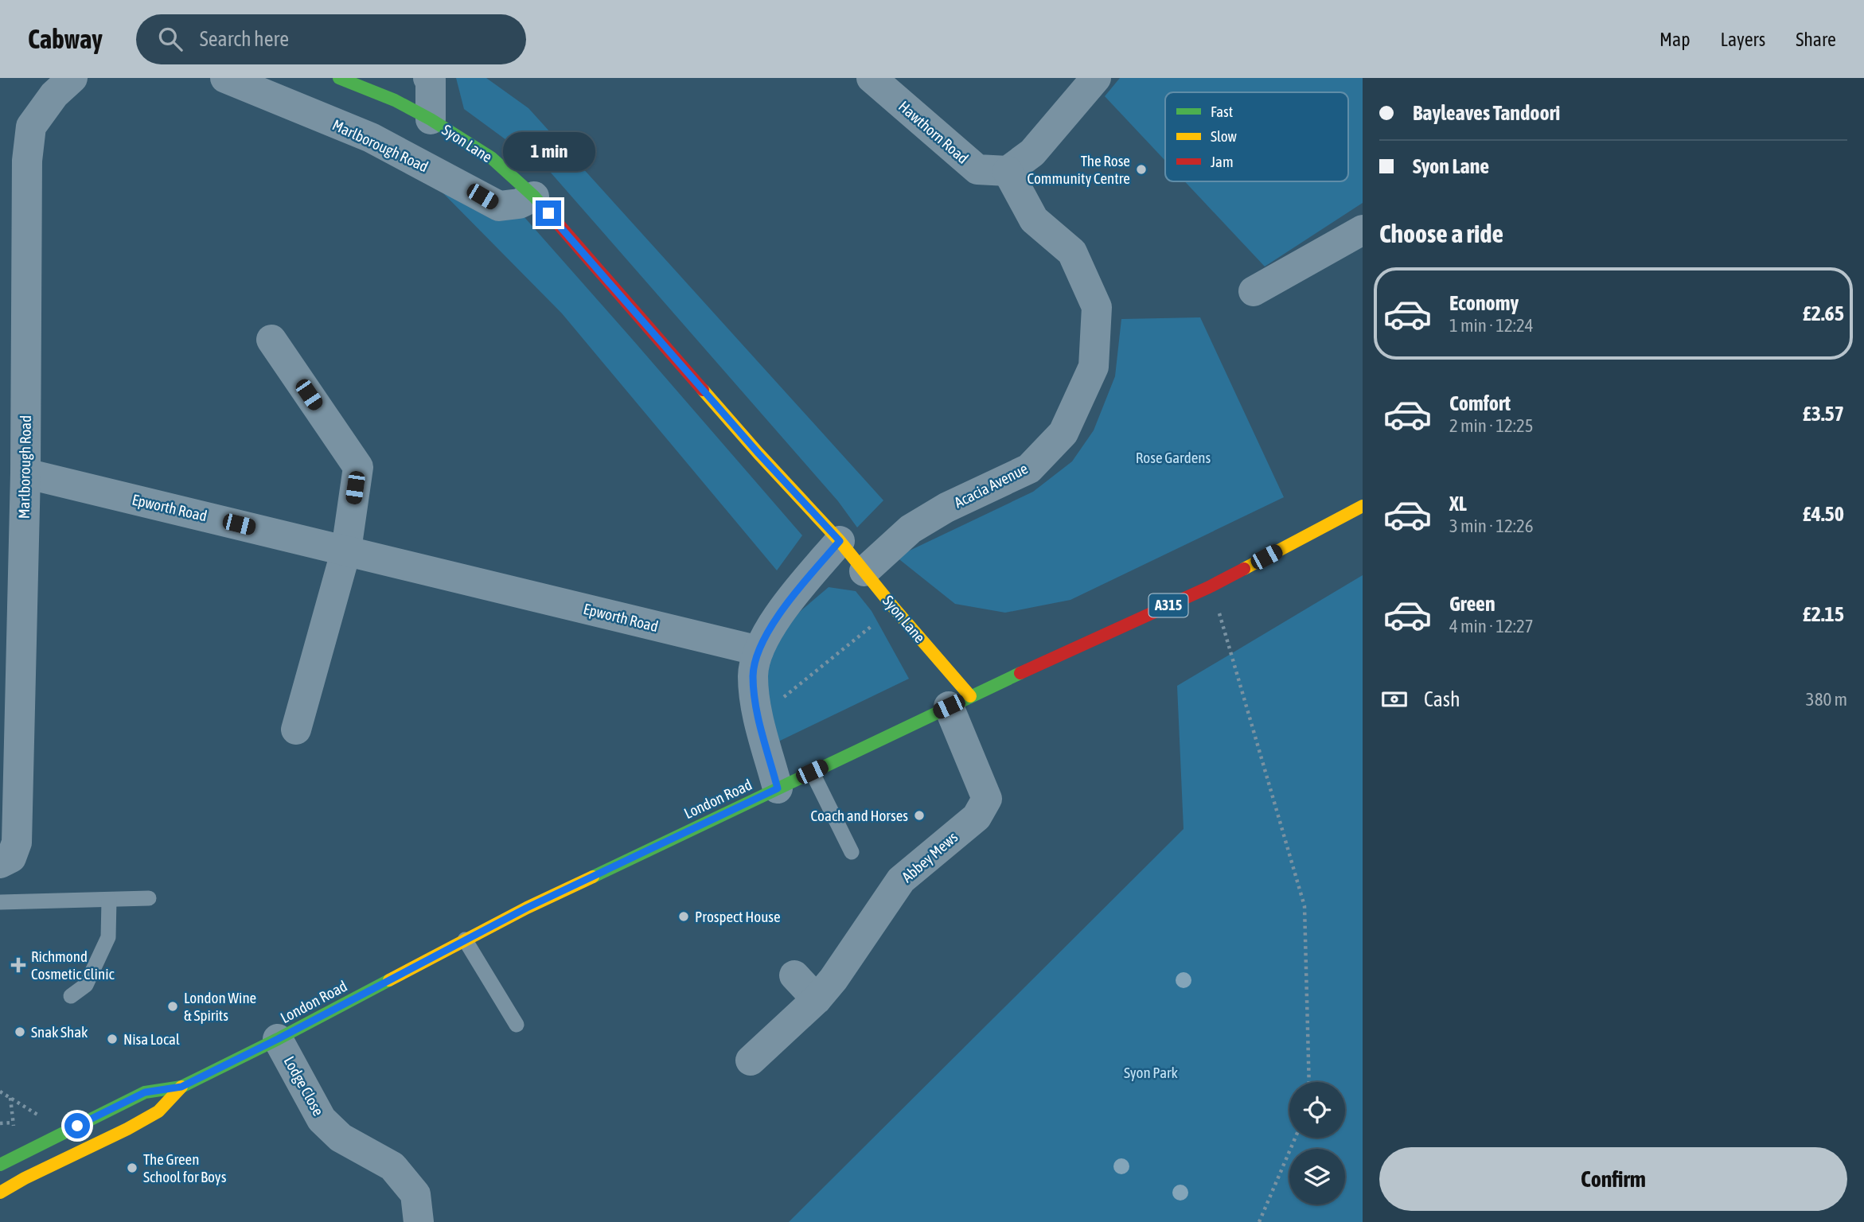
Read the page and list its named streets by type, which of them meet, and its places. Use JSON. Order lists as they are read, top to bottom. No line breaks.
{"streets":{"main road":["Syon Lane","A315","London Road"],"street":["Hawthorn Road","Marlborough Road","Acacia Avenue","Epworth Road","Abbey Mews","Lodge Close"]},"crossings":[["Hawthorn Road","Acacia Avenue"],["Syon Lane","Marlborough Road"],["Syon Lane","Acacia Avenue"],["Syon Lane","London Road"],["Syon Lane","Abbey Mews"],["Marlborough Road","Epworth Road"],["London Road","Abbey Mews"],["London Road","Lodge Close"]],"parks":["Rose Gardens","Syon Park"],"places":{"other":["The Rose Community Centre","Coach and Horses","Prospect House","London Wine & Spirits","Snak Shak","Nisa Local","The Green School for Boys"],"health":["Richmond Cosmetic Clinic"]},"legend":["Fast","Slow","Jam"],"page":{"header":"Cabway","search":"Search here","nav":["Map","Layers","Share"],"banner":["Bayleaves Tandoori","Syon Lane"],"bubble":"1 min","heading":"Choose a ride","list":[{"name":"Economy","note":"1 min · 12:24","value":"£2.65"},{"name":"Comfort","note":"2 min · 12:25","value":"£3.57"},{"name":"XL","note":"3 min · 12:26","value":"£4.50"},{"name":"Green","note":"4 min · 12:27","value":"£2.15"}],"pay":["Cash","380 m"],"buttons":"Confirm"}}
